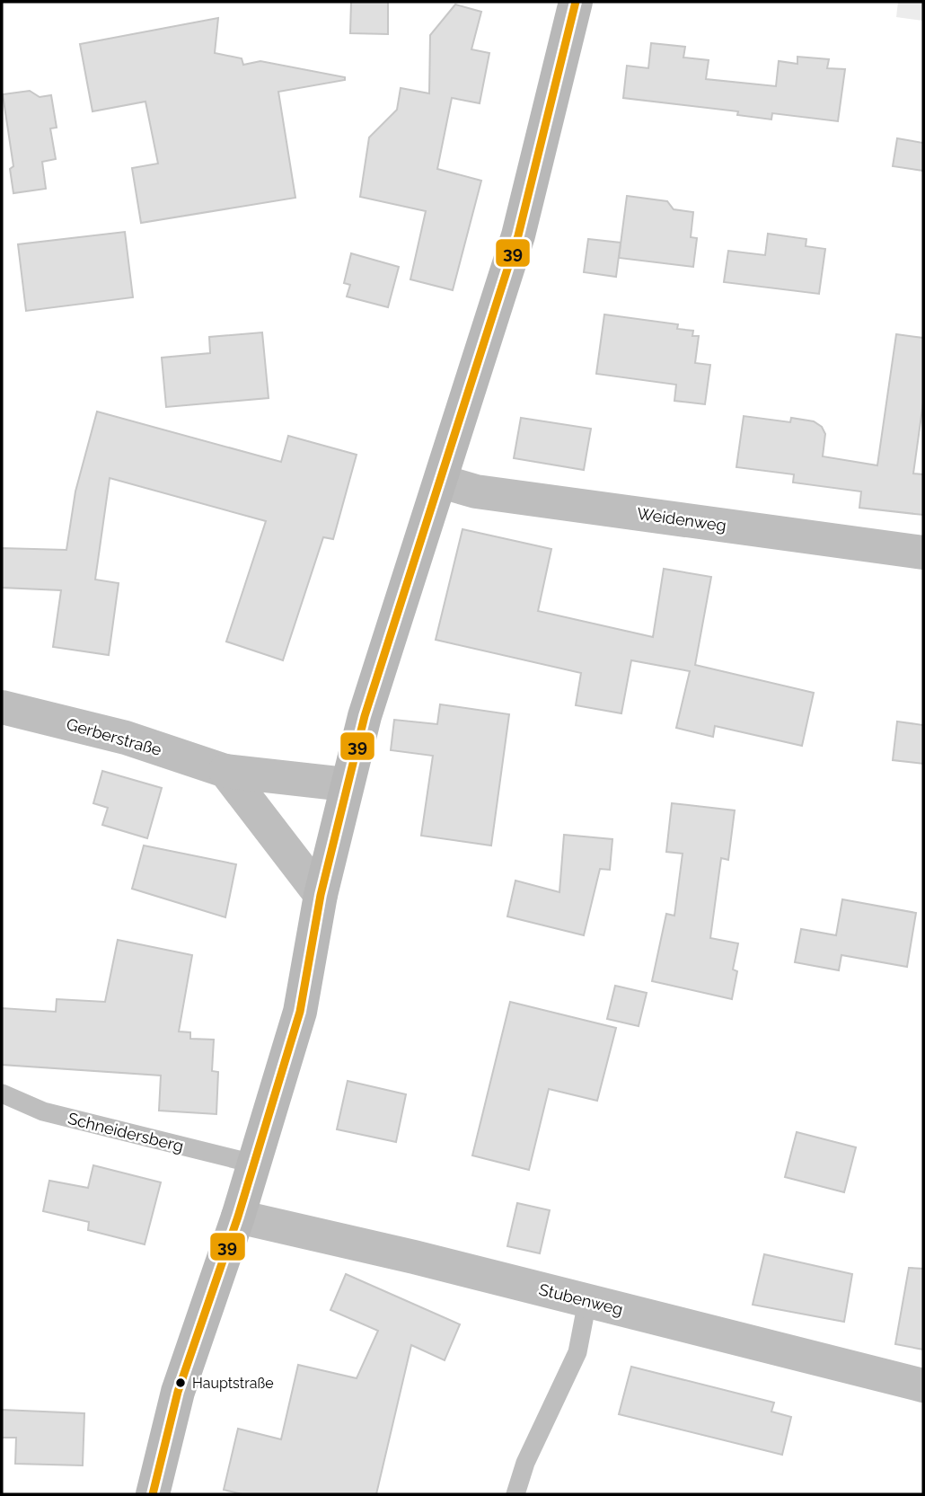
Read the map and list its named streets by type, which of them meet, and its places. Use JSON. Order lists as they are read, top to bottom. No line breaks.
{"streets":{"street":["Weidenweg","Gerberstraße","Stubenweg"],"lane":["Schneidersberg"]},"places":["Hauptstraße"],"lines":["transit line 39"]}
